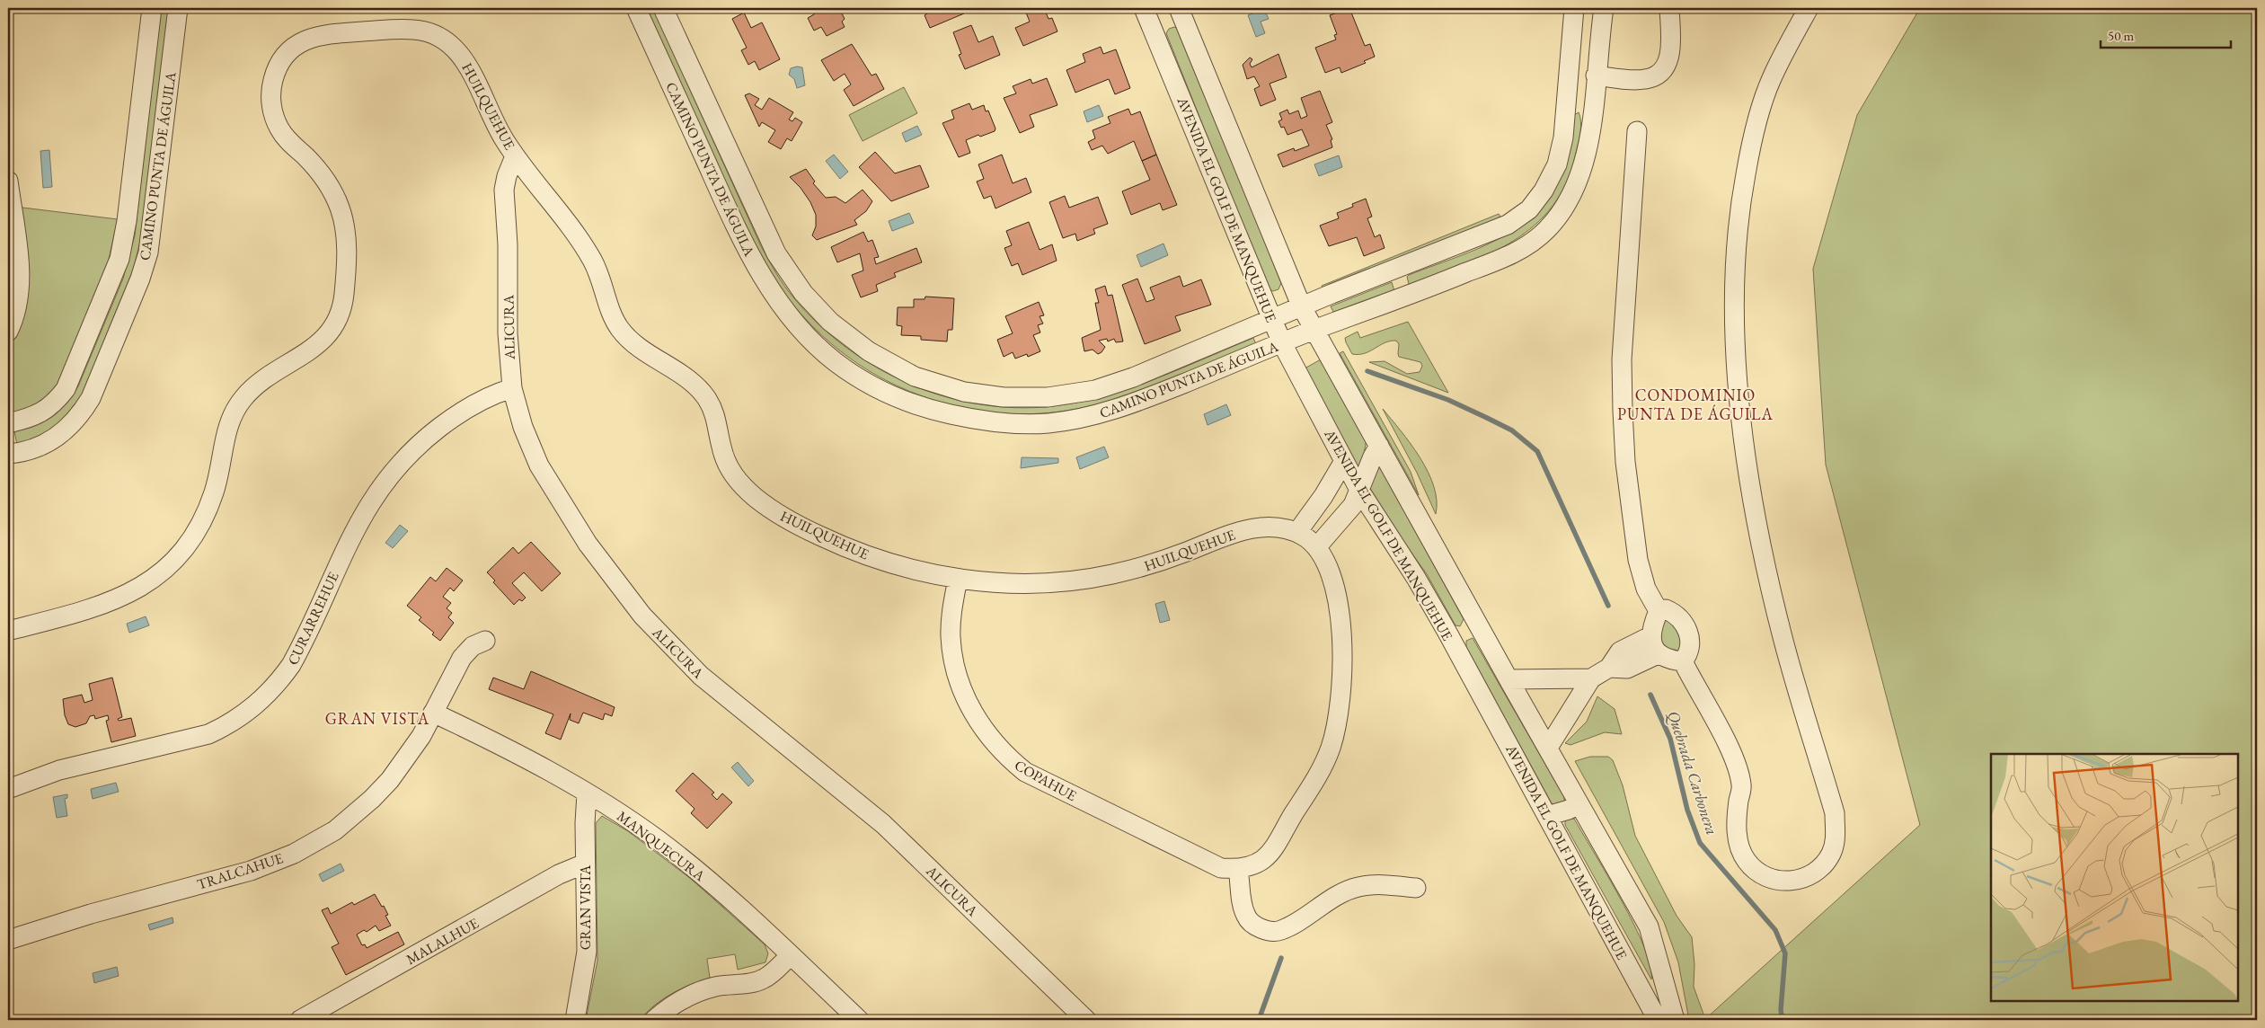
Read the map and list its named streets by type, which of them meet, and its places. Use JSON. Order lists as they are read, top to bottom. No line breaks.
{"streets":{"street":["HUILQUEHUE","CAMINO PUNTA DE ÁGUILA","AVENIDA EL GOLF DE MANQUEHUE","ALICURA","CURARREHUE","COPAHUE","MANQUECURA","TRALCAHUE","GRAN VISTA","MALALHUE"]},"crossings":[["HUILQUEHUE","ALICURA"],["HUILQUEHUE","COPAHUE"],["CAMINO PUNTA DE ÁGUILA","AVENIDA EL GOLF DE MANQUEHUE"],["ALICURA","CURARREHUE"],["MANQUECURA","TRALCAHUE"],["MANQUECURA","GRAN VISTA"],["GRAN VISTA","MALALHUE"]],"districts":["CONDOMINIO PUNTA DE ÁGUILA","GRAN VISTA"],"water":["Quebrada Carbonera"],"scale_bar":"50 m"}
